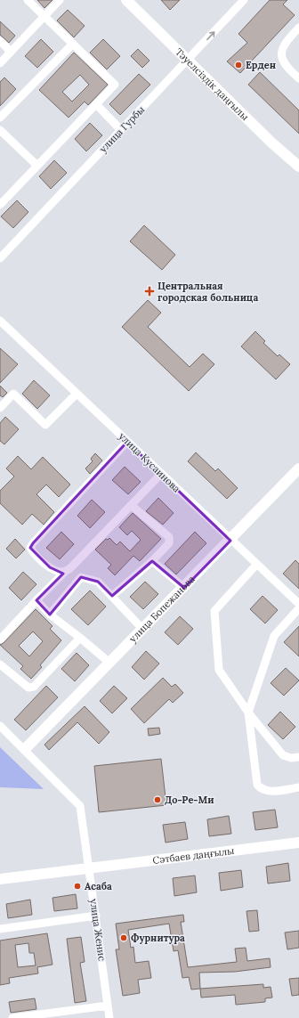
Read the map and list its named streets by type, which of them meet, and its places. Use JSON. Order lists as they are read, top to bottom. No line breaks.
{"streets":{"street":["Тәуелсіздік даңғылы","улица Гурбы","улица Кусаинова","улица Бопежанова","Сәтбаев даңғылы","улица Женис"]},"crossings":[["Тәуелсіздік даңғылы","улица Гурбы"],["улица Кусаинова","улица Бопежанова"],["улица Бопежанова","улица Женис"],["Сәтбаев даңғылы","улица Женис"]],"places":{"other":["Ерден","До-Ре-Ми","Асаба","Фурнитура"],"health":["Центральная городская больница"]}}
